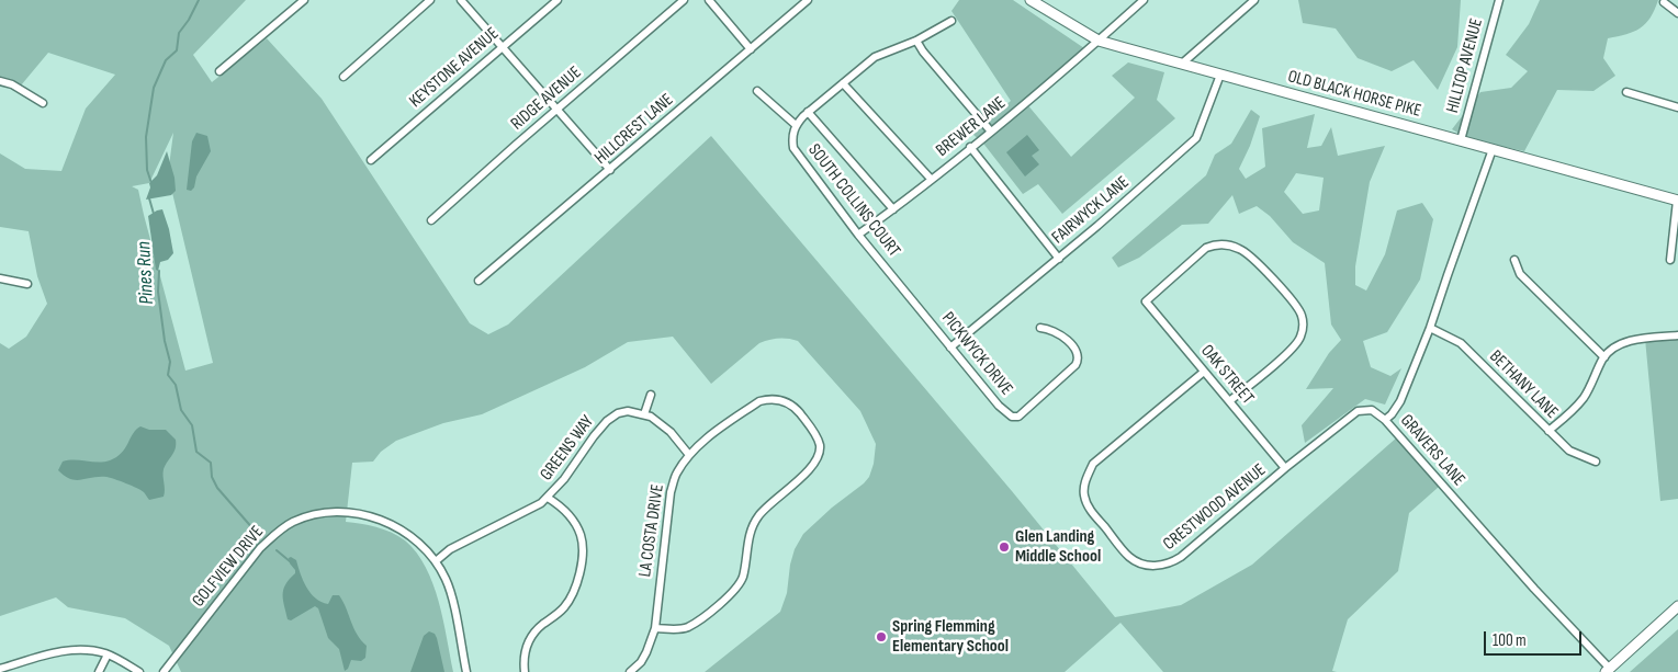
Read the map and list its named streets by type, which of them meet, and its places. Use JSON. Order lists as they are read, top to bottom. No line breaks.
{"streets":{"street":["HILLTOP AVENUE","KEYSTONE AVENUE","OLD BLACK HORSE PIKE","RIDGE AVENUE","BREWER LANE","HILLCREST LANE","SOUTH COLLINS COURT","FAIRWYCK LANE","PICKWYCK DRIVE","OAK STREET","BETHANY LANE","GREENS WAY","GRAVERS LANE","CRESTWOOD AVENUE","LA COSTA DRIVE","GOLFVIEW DRIVE"]},"crossings":[["HILLTOP AVENUE","OLD BLACK HORSE PIKE"],["OLD BLACK HORSE PIKE","BREWER LANE"],["OLD BLACK HORSE PIKE","FAIRWYCK LANE"],["OLD BLACK HORSE PIKE","GRAVERS LANE"],["BREWER LANE","SOUTH COLLINS COURT"],["SOUTH COLLINS COURT","PICKWYCK DRIVE"],["FAIRWYCK LANE","PICKWYCK DRIVE"],["OAK STREET","CRESTWOOD AVENUE"],["BETHANY LANE","GRAVERS LANE"],["GREENS WAY","GOLFVIEW DRIVE"],["GRAVERS LANE","CRESTWOOD AVENUE"]],"water":["Pines Run"],"places":["Glen Landing Middle School","Spring Flemming Elementary School"],"scale_bar":"100 m"}
